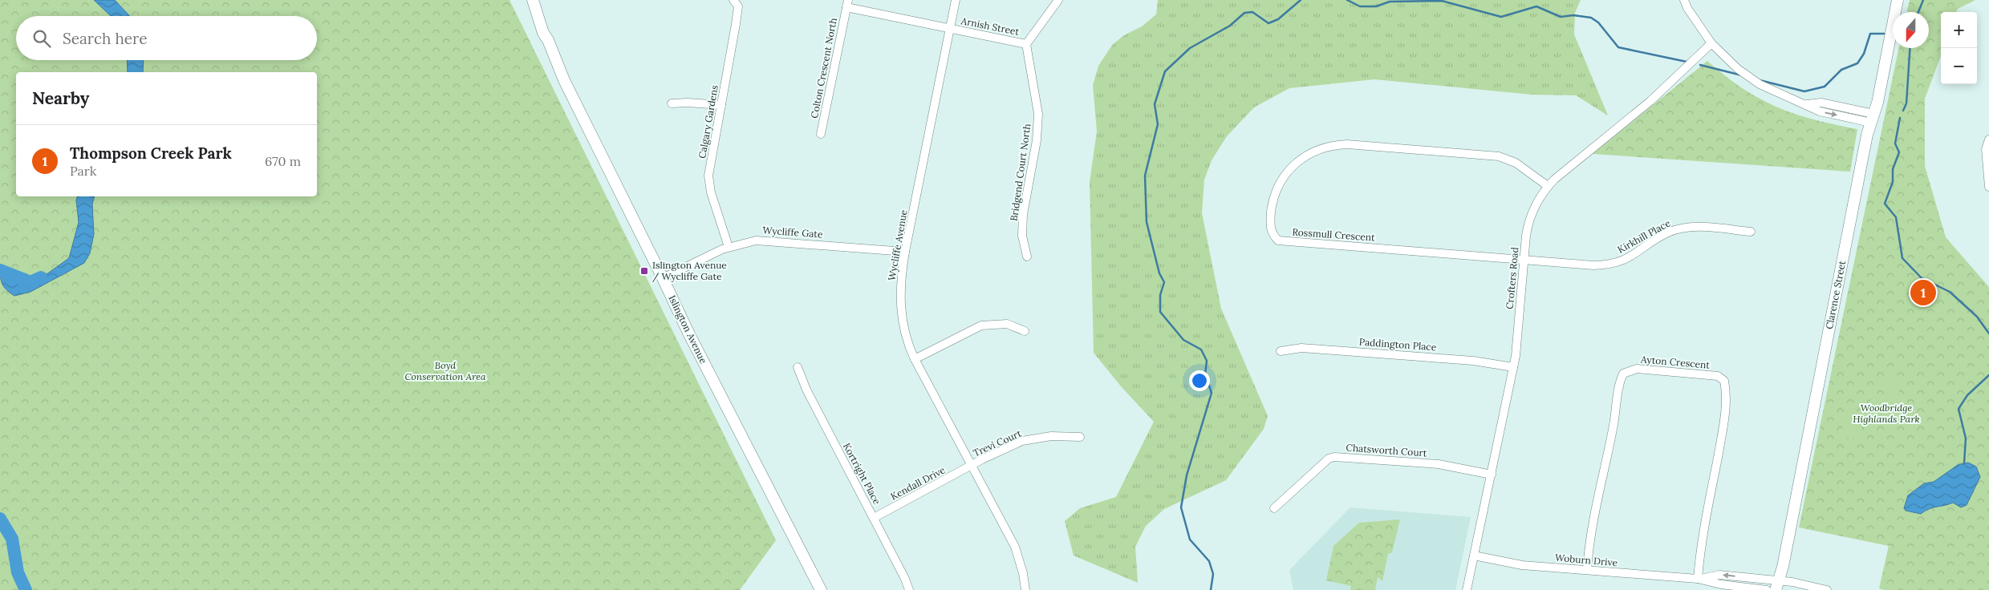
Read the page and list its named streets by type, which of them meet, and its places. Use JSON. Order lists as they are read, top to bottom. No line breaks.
{"streets":{"main road":["Clarence Street","Islington Avenue"],"street":["Arnish Street","Colton Crescent North","Calgary Gardens","Bridgend Court North","Wycliffe Gate","Rossmull Crescent","Kirkhill Place","Wycliffe Avenue","Crofters Road","Paddington Place","Ayton Crescent","Trevi Court","Chatsworth Court","Kortright Place","Kendall Drive","Woburn Drive"]},"crossings":[["Arnish Street","Colton Crescent North"],["Arnish Street","Bridgend Court North"],["Arnish Street","Wycliffe Avenue"],["Calgary Gardens","Wycliffe Gate"],["Wycliffe Gate","Wycliffe Avenue"],["Wycliffe Gate","Islington Avenue"],["Rossmull Crescent","Kirkhill Place"],["Rossmull Crescent","Crofters Road"],["Kirkhill Place","Crofters Road"],["Wycliffe Avenue","Trevi Court"],["Wycliffe Avenue","Kendall Drive"],["Crofters Road","Paddington Place"],["Crofters Road","Chatsworth Court"],["Crofters Road","Woburn Drive"],["Clarence Street","Woburn Drive"],["Ayton Crescent","Woburn Drive"],["Trevi Court","Kendall Drive"],["Kortright Place","Kendall Drive"]],"parks":["Boyd Conservation Area","Woodbridge Highlands Park"],"places":{"transit":["Islington Avenue / Wycliffe Gate"]},"north":"bottom","page":{"map_buttons":["+","−"],"search":"Search here","heading":"Nearby","list":[{"mark":"1","name":"Thompson Creek Park","note":"Park","value":"670 m"}],"pins":"1"}}
